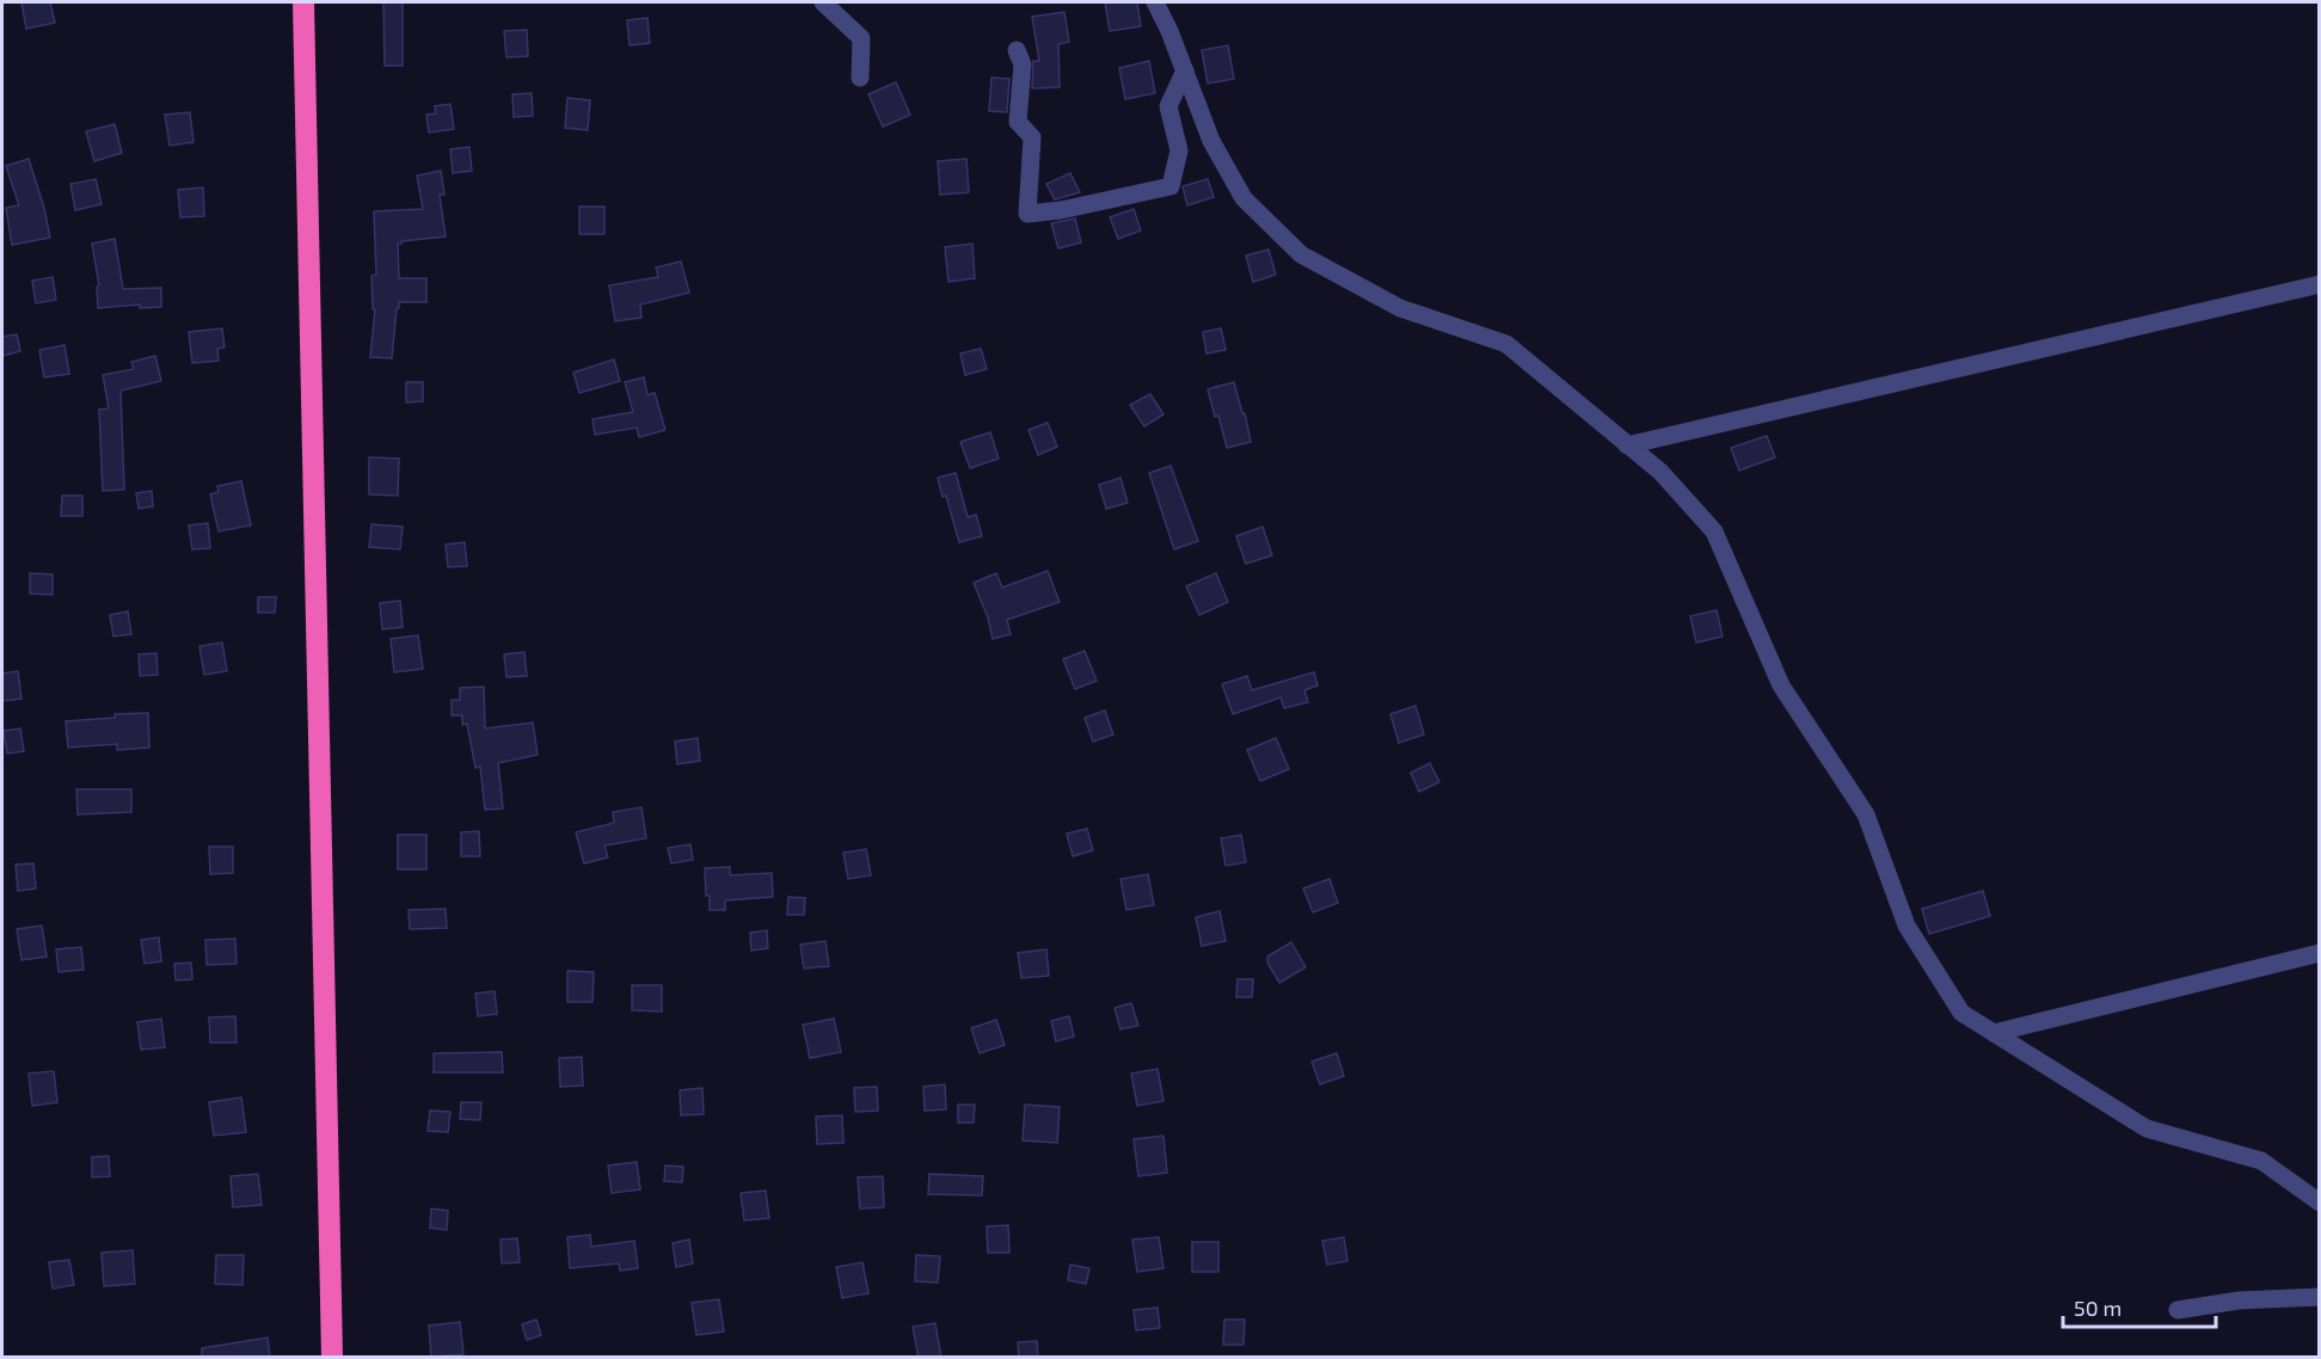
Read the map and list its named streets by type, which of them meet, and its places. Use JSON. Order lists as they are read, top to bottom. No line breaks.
{"scale_bar":"50 m"}
